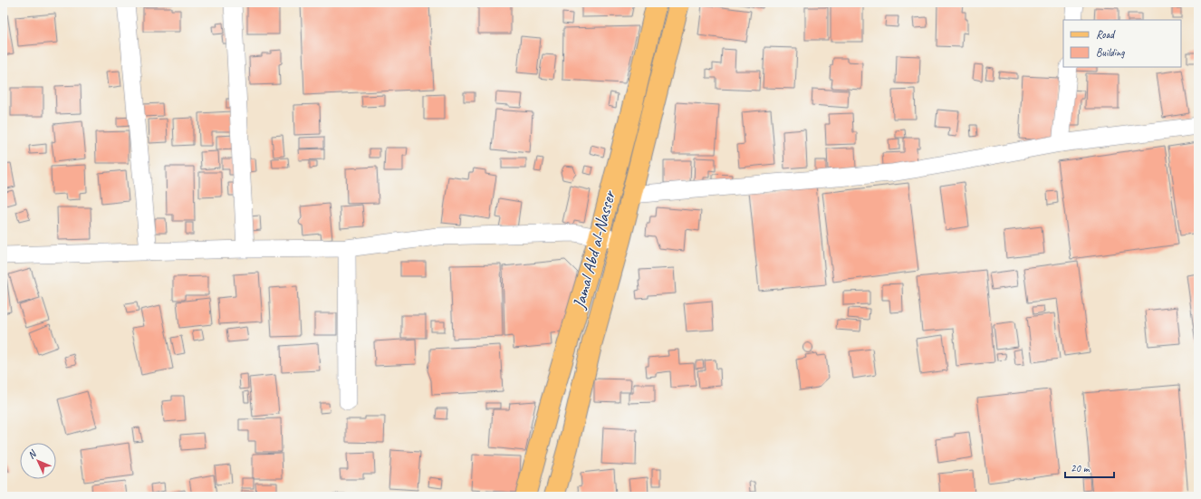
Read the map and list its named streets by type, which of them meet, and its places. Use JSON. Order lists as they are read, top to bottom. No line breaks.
{"streets":{"main road":["Jamal Abd al-Nasser"]},"legend":["Road","Building"],"scale_bar":"20 m","north":"top left"}
